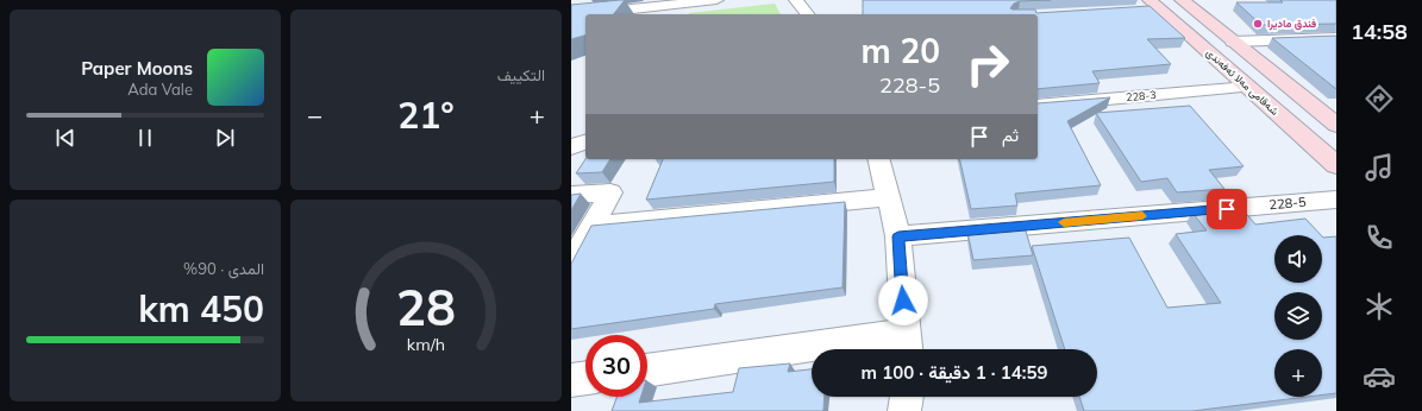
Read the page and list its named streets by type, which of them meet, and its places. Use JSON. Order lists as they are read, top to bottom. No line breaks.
{"streets":{"main road":["شەقامی مەلا ئەفەندی"],"street":["228-3","228-5"]},"crossings":[["شەقامی مەلا ئەفەندی","228-3"]],"places":["فندق ماديرا"],"page":{"tabs":"14:58","tile":["التكييف",["المدى · 90%","450 km"]],"turn":["20 m","228-5"],"song":["Paper Moons","Ada Vale"],"heat":["−","21°","+"],"then":"ثم","map_buttons":"+","limit":"30","trip":"14:59 · 1 دقيقة · 100 m","gauge":["28","km/h"]}}
